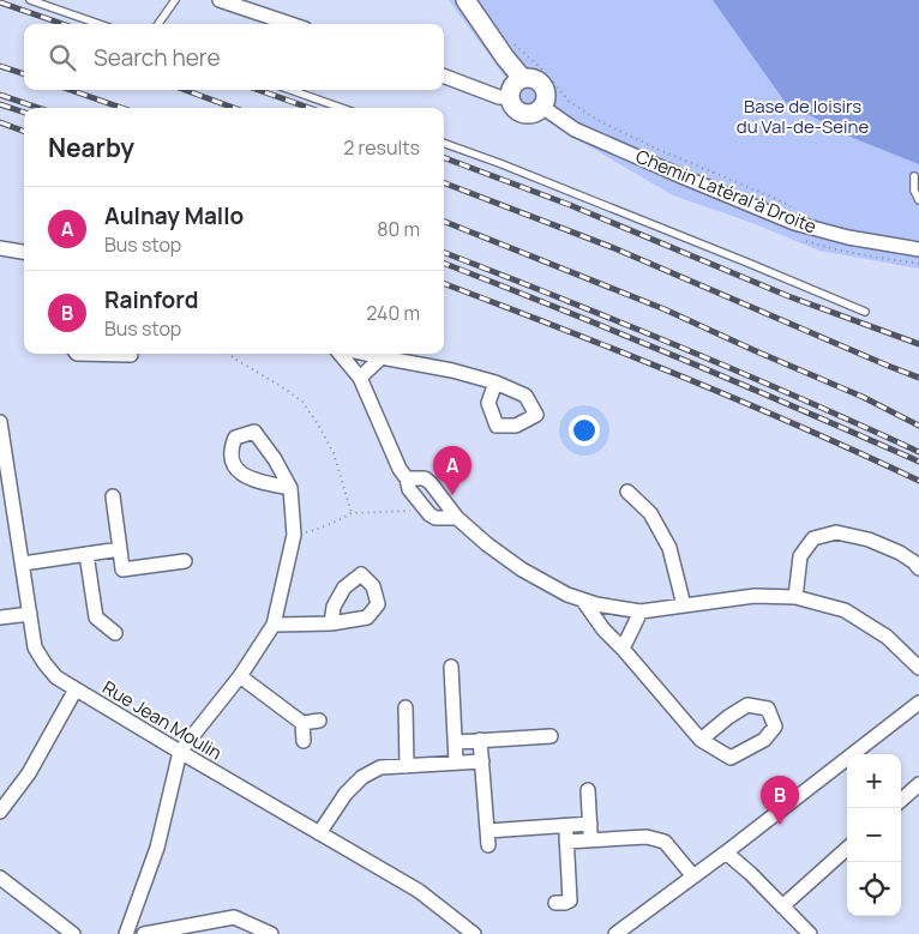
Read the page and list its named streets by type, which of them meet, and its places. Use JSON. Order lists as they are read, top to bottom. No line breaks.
{"streets":{"street":["Chemin Latéral à Droite","Rue Jean Moulin"]},"parks":["Base de loisirs du Val-de-Seine"],"page":{"search":"Search here","heading":["Nearby","2 results"],"list":[{"mark":"A","name":"Aulnay Mallo","note":"Bus stop","value":"80 m"},{"mark":"B","name":"Rainford","note":"Bus stop","value":"240 m"}],"pins":["A","B"],"map_buttons":["+","−"]}}
